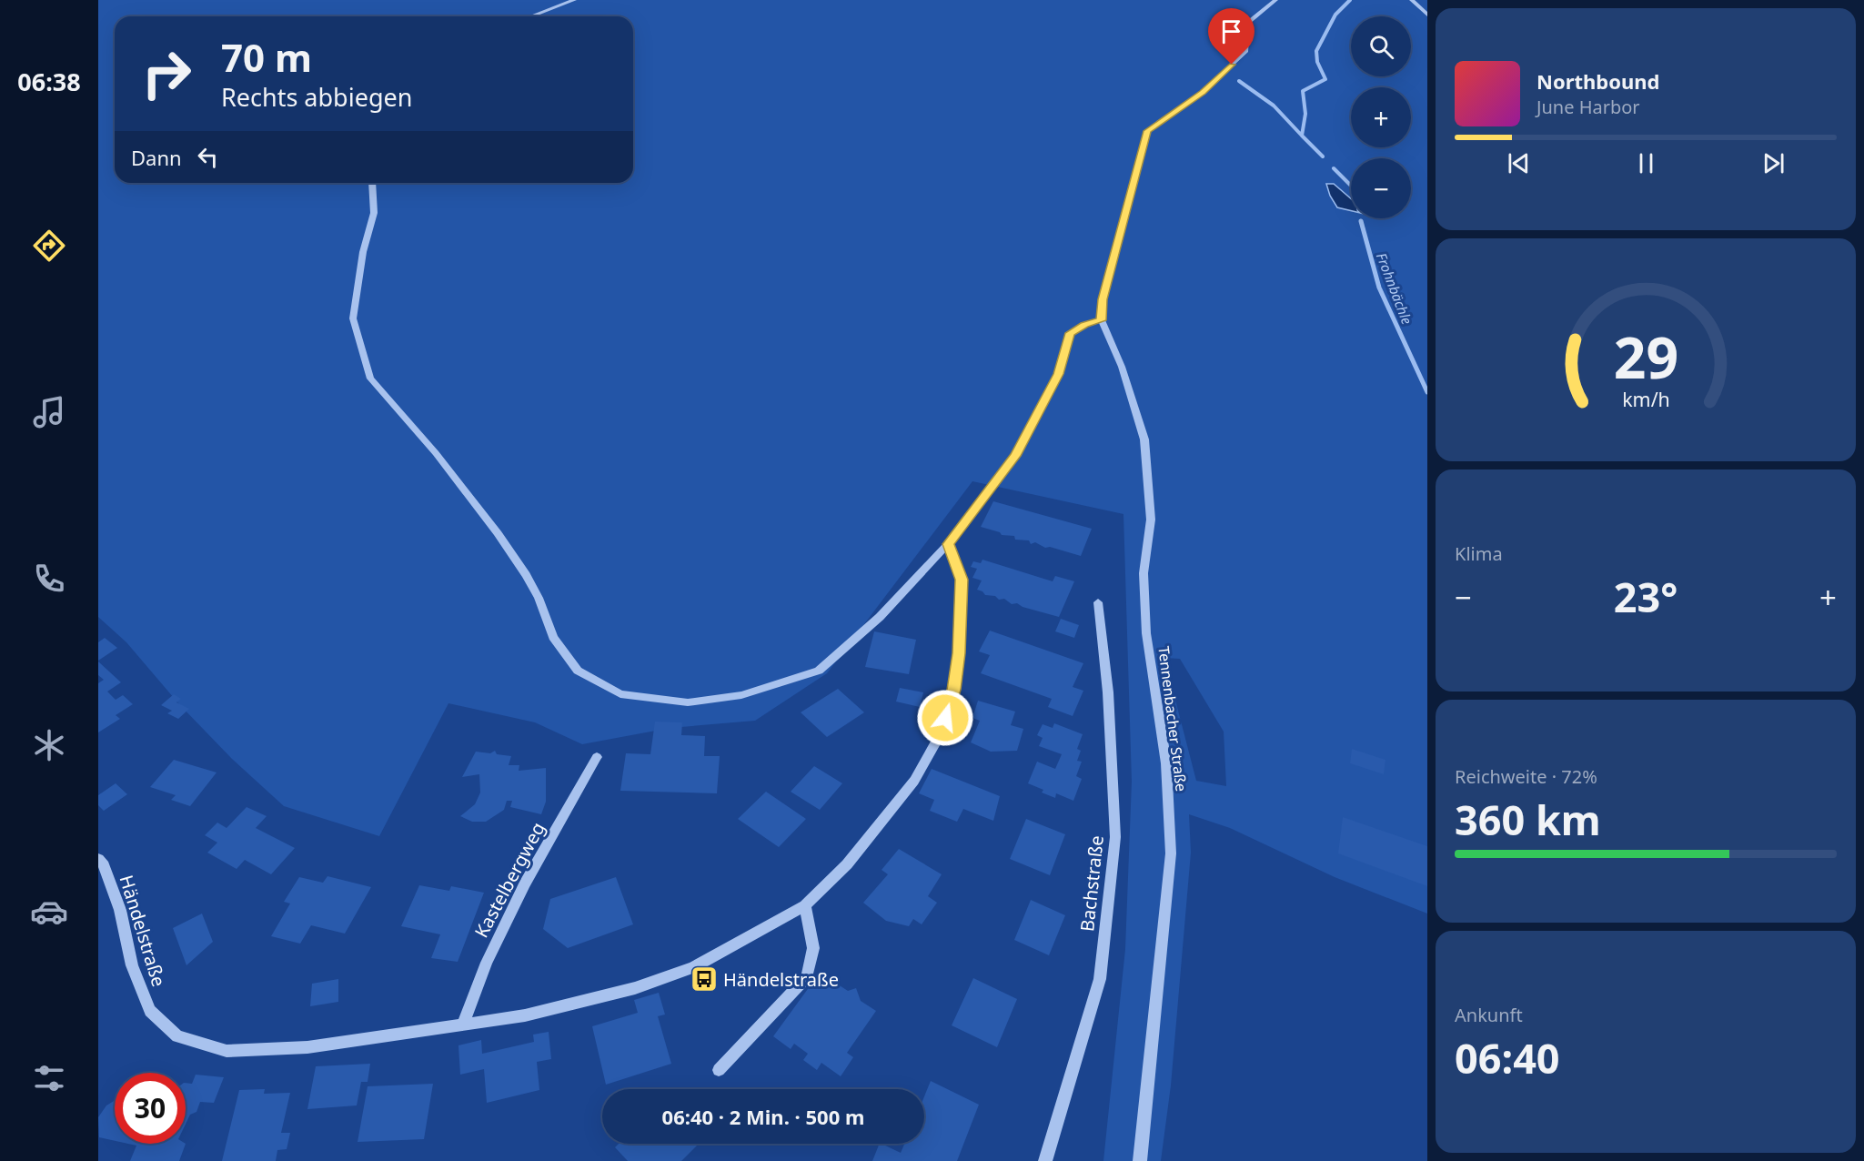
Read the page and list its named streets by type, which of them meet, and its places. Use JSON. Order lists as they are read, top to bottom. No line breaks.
{"streets":{"street":["Tennenbacher Straße","Kastelbergweg","Bachstraße","Händelstraße"]},"crossings":[["Kastelbergweg","Händelstraße"]],"water":["Frohnbächle"],"places":{"bus stop":["Händelstraße"]},"page":{"tabs":"06:38","map_buttons":["+","−"],"turn":["70 m","Rechts abbiegen"],"song":["Northbound","June Harbor"],"then":"Dann","tile":["Klima",["Reichweite · 72%","360 km"],["Ankunft","06:40"]],"heat":["−","23°","+"],"limit":"30","trip":"06:40 · 2 Min. · 500 m","gauge":["29","km/h"]}}
